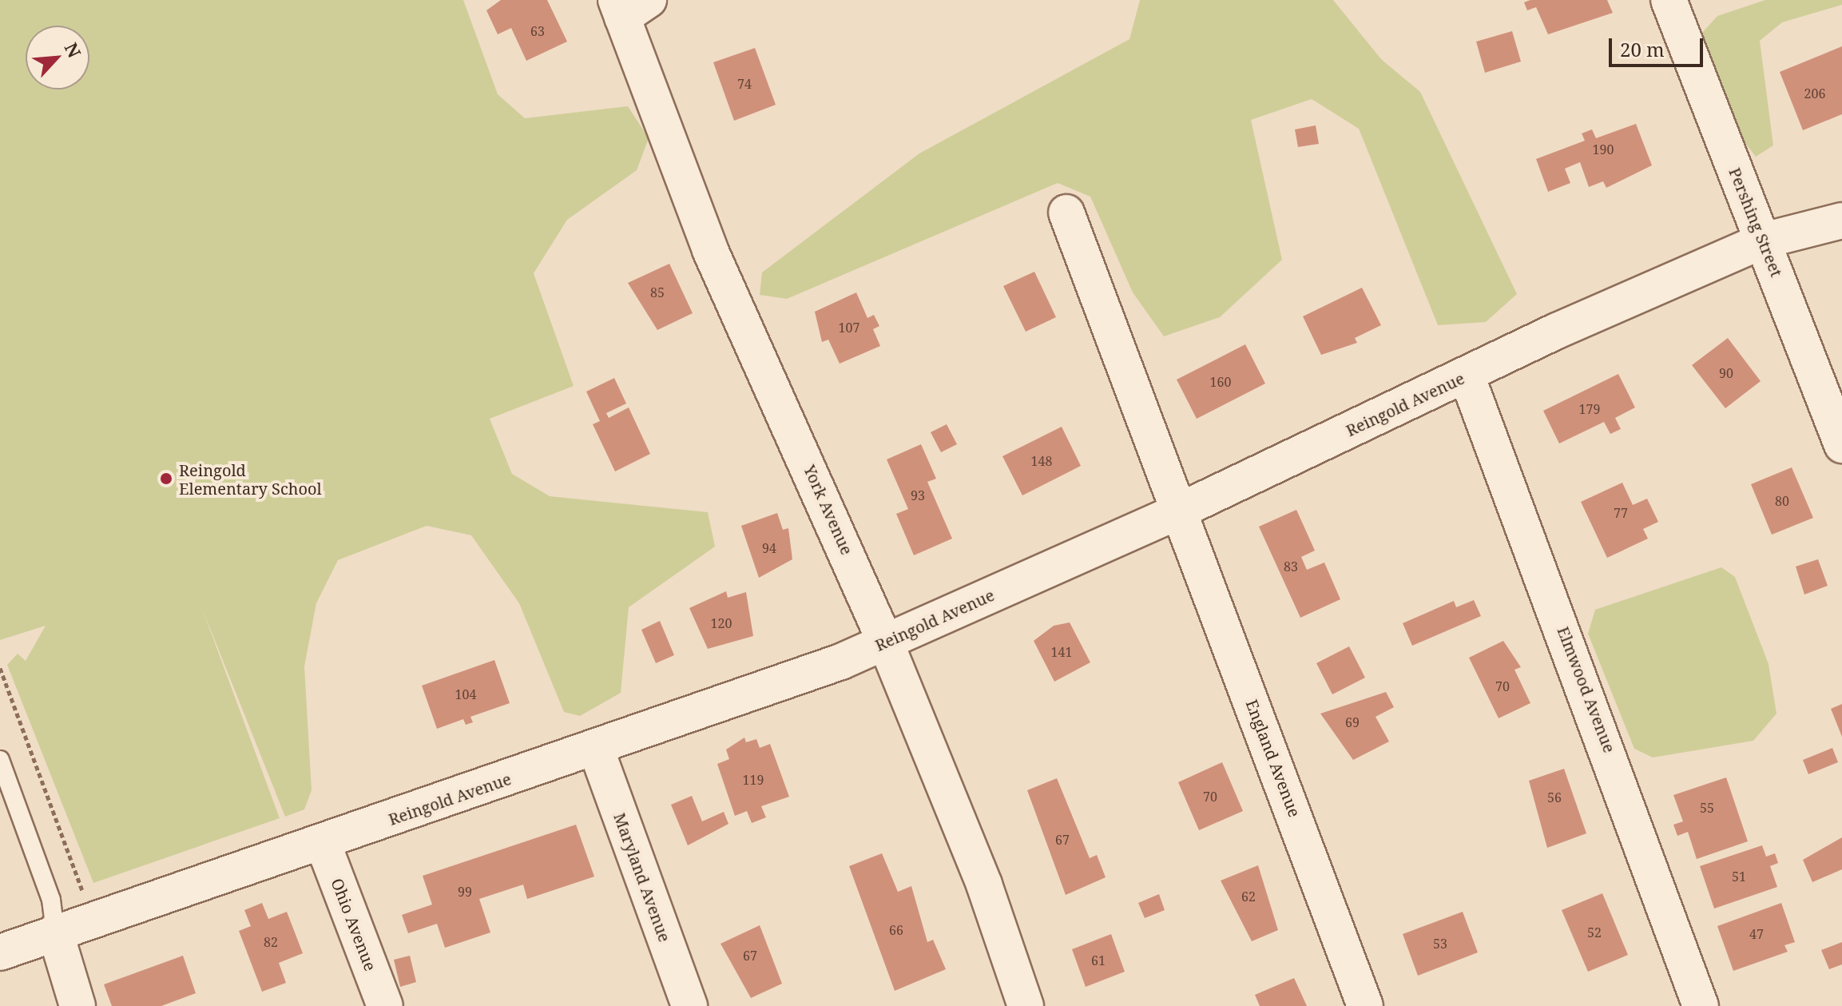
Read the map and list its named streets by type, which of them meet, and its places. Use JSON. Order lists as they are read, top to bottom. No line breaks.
{"streets":{"street":["Pershing Street","Reingold Avenue","York Avenue","Elmwood Avenue","England Avenue","Maryland Avenue","Ohio Avenue"]},"crossings":[["Pershing Street","Reingold Avenue"],["Reingold Avenue","York Avenue"],["Reingold Avenue","Elmwood Avenue"],["Reingold Avenue","England Avenue"],["Reingold Avenue","Maryland Avenue"],["Reingold Avenue","Ohio Avenue"]],"places":["Reingold Elementary School"],"house_numbers":["63","74","206","190","85","107","90","160","179","148","93","80","77","94","83","120","141","70","104","69","119","70","56","55","67","51","99","62","66","52","47","82","53","67","61"],"scale_bar":"20 m","north":"top right"}
